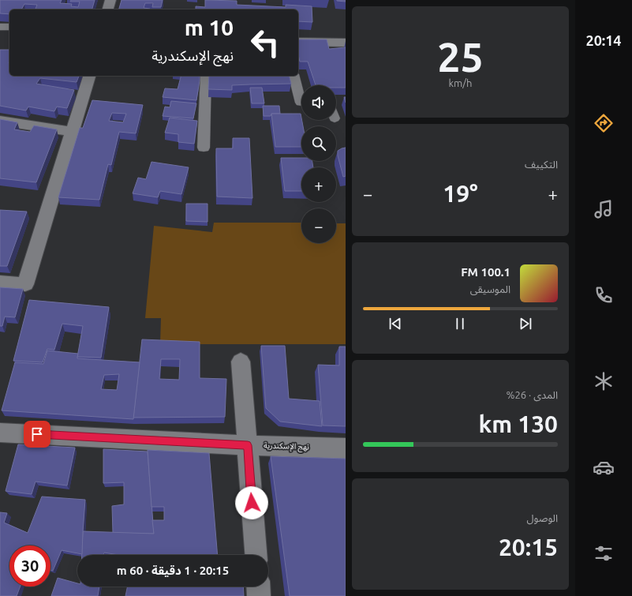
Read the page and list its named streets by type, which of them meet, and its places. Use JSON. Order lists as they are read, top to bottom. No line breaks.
{"streets":{"street":["نهج الإسكندرية"]},"page":{"tabs":"20:14","tile":[["25","km/h"],"التكييف",["المدى · 26%","130 km"],["الوصول","20:15"]],"turn":["10 m","نهج الإسكندرية"],"map_buttons":["+","−"],"heat":["−","19°","+"],"song":["100.1 FM","الموسيقى"],"limit":"30","trip":"20:15 · 1 دقيقة · 60 m"}}
